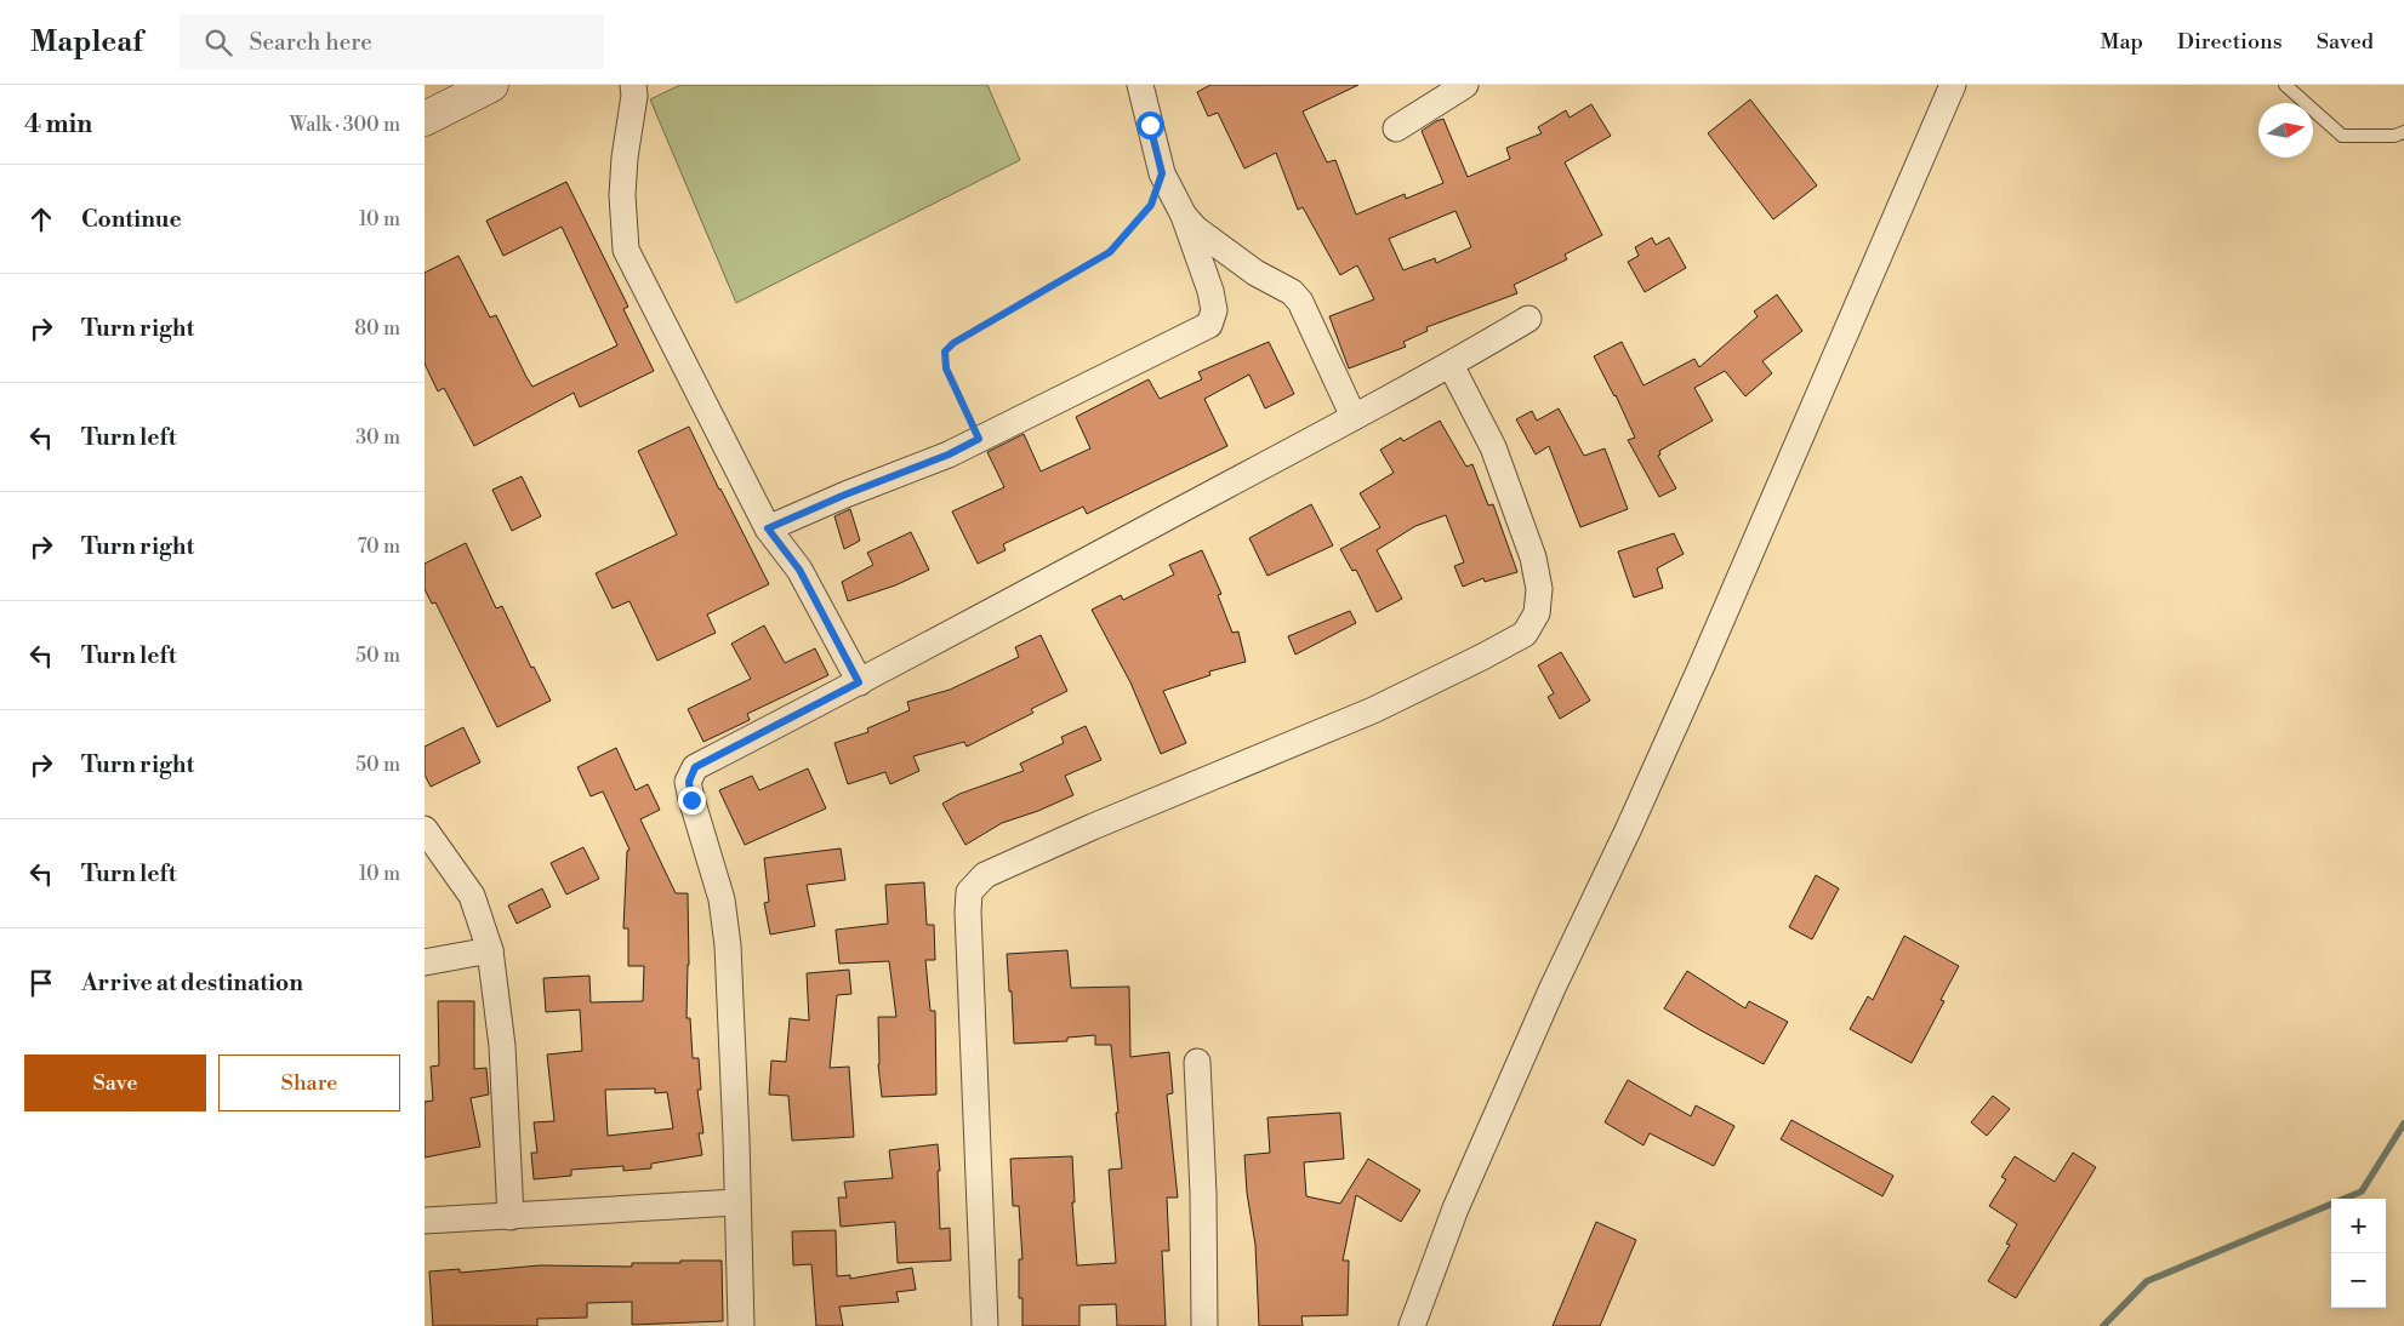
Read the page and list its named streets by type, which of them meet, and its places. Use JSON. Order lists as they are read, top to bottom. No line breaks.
{"north":"right","page":{"header":"Mapleaf","search":"Search here","nav":["Map","Directions","Saved"],"heading":["4 min","Walk · 300 m"],"list":[["Continue","10 m"],["Turn right","80 m"],["Turn left","30 m"],["Turn right","70 m"],["Turn left","50 m"],["Turn right","50 m"],["Turn left","10 m"],"Arrive at destination"],"buttons":["Save","Share"],"map_buttons":["+","−"]}}
